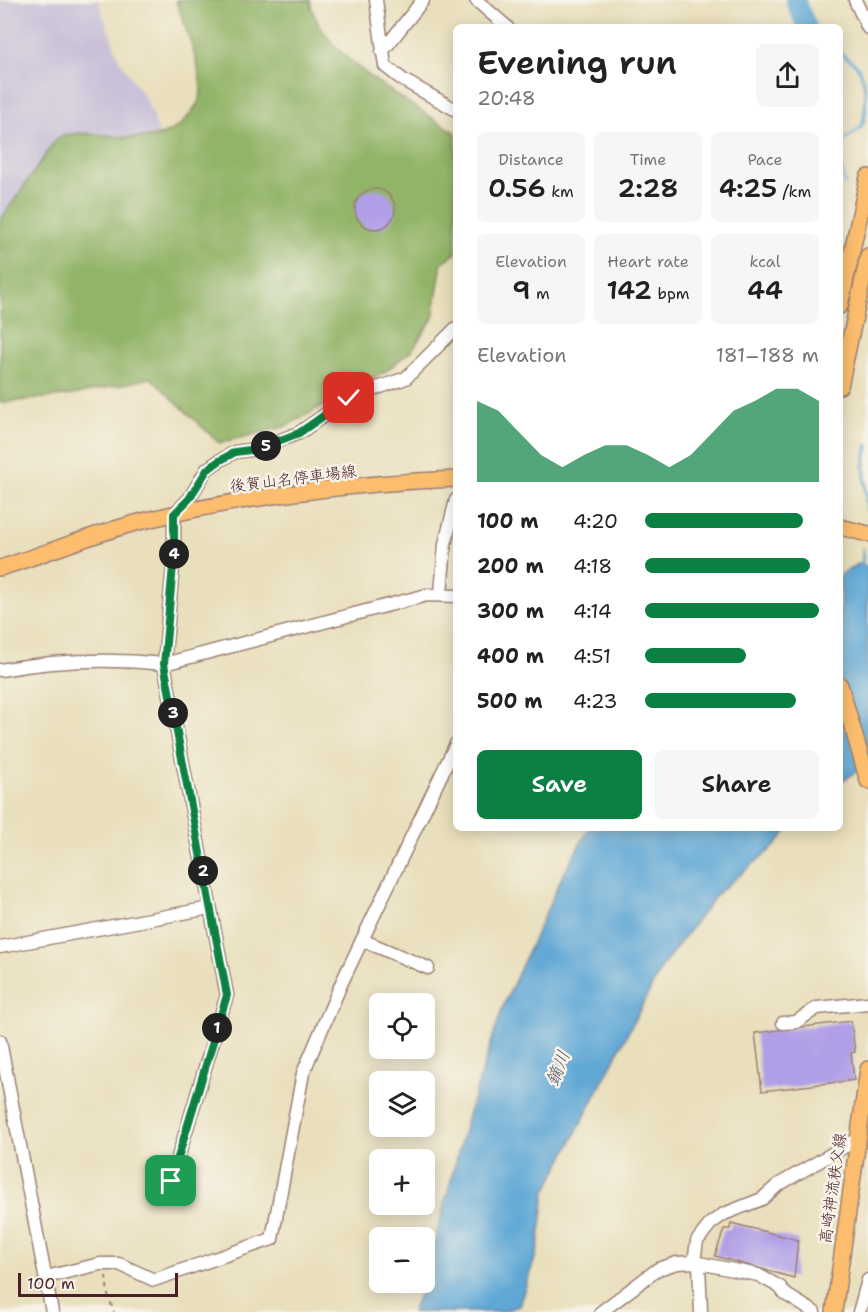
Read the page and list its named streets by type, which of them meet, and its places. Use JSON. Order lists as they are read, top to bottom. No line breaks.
{"streets":{"main road":["後賀山名停車場線","高崎神流秩父線"]},"water":["鏑川"],"scale_bar":"100 m","page":{"heading":["Evening run","20:48"],"stats":[["Distance","0.56 km"],["Time","2:28"],["Pace","4:25 /km"],["Elevation","9 m"],["Heart rate","142 bpm"],["kcal","44"]],"chart":["Elevation","181–188 m"],"pins":["5","4","3","2","1"],"list":[{"name":"100 m","note":"4:20"},{"name":"200 m","note":"4:18"},{"name":"300 m","note":"4:14"},{"name":"400 m","note":"4:51"},{"name":"500 m","note":"4:23"}],"buttons":["Save","Share"],"map_buttons":["+","−"],"scale":"100 m"}}
